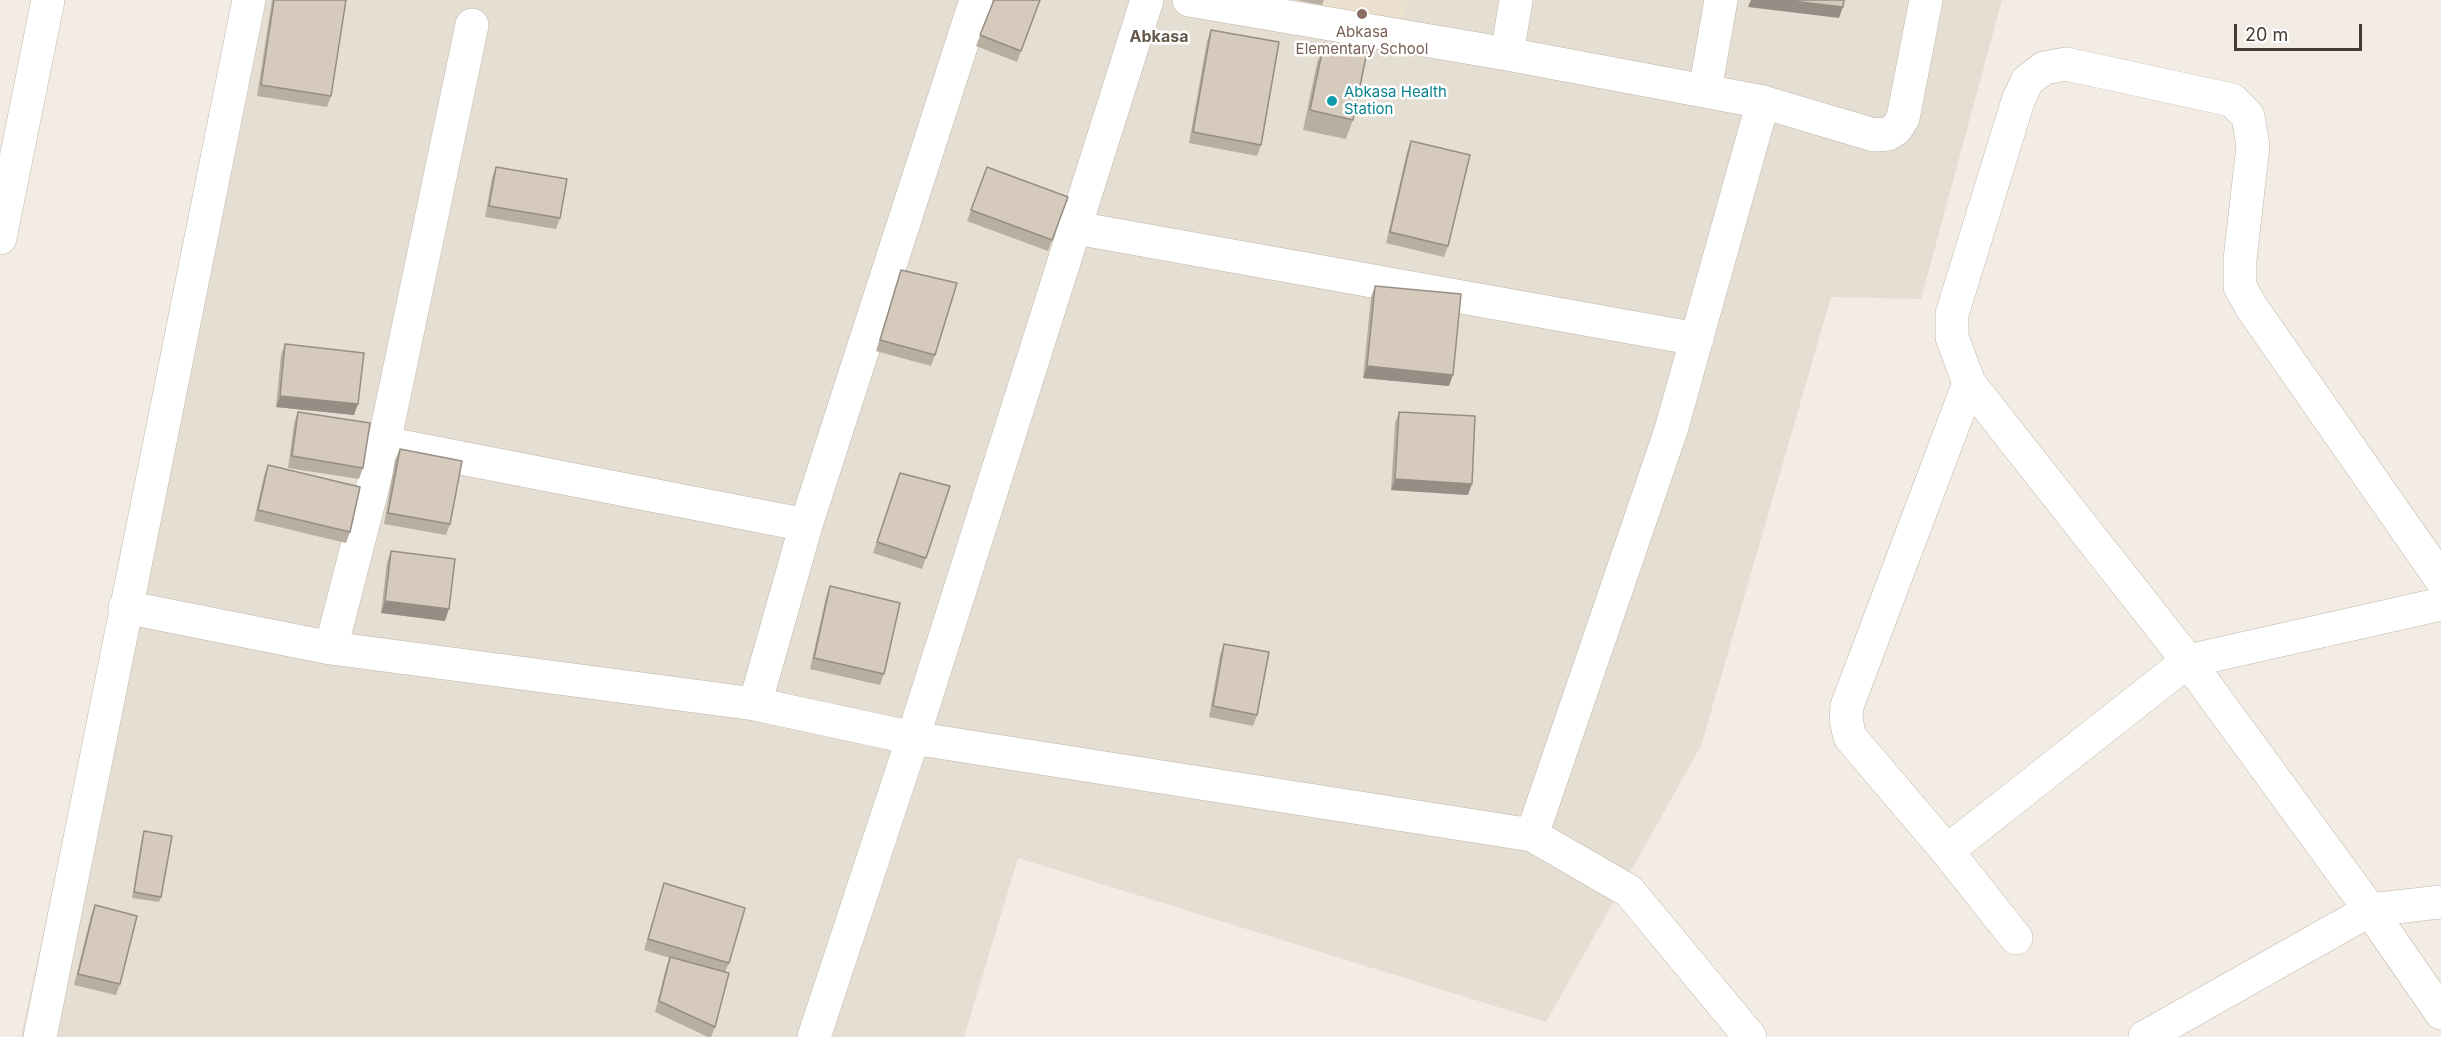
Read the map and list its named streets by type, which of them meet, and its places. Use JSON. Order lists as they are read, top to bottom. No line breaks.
{"districts":["Abkasa"],"places":["Abkasa Elementary School","Abkasa Health Station"],"scale_bar":"20 m"}
